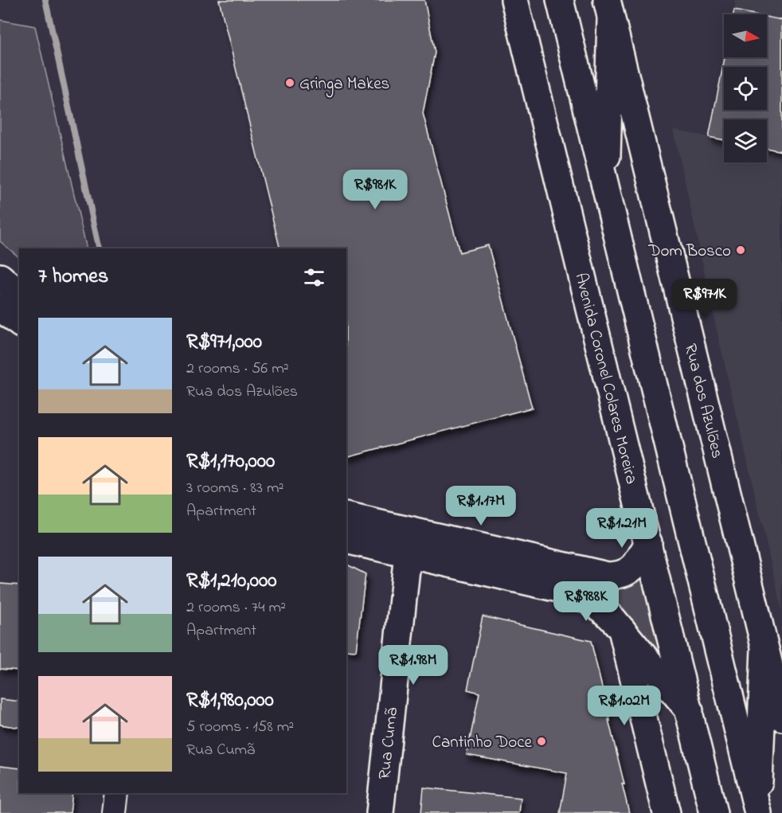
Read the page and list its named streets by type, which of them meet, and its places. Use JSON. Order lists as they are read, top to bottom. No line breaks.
{"streets":{"main road":["Avenida Coronel Colares Moreira","Rua dos Azulões","Rua Cumã"]},"places":["Gringa Makes","Dom Bosco","Cantinho Doce"],"north":"right","page":{"price":["R$981K","R$971K","R$1.17M","R$1.21M","R$988K","R$1.98M","R$1.02M"],"heading":"7 homes","list":[{"name":"R$971,000","note":"2 rooms · 56 m² · Rua dos Azulões"},{"name":"R$1,170,000","note":"3 rooms · 83 m² · Apartment"},{"name":"R$1,210,000","note":"2 rooms · 74 m² · Apartment"},{"name":"R$1,980,000","note":"5 rooms · 158 m² · Rua Cumã"}]}}
